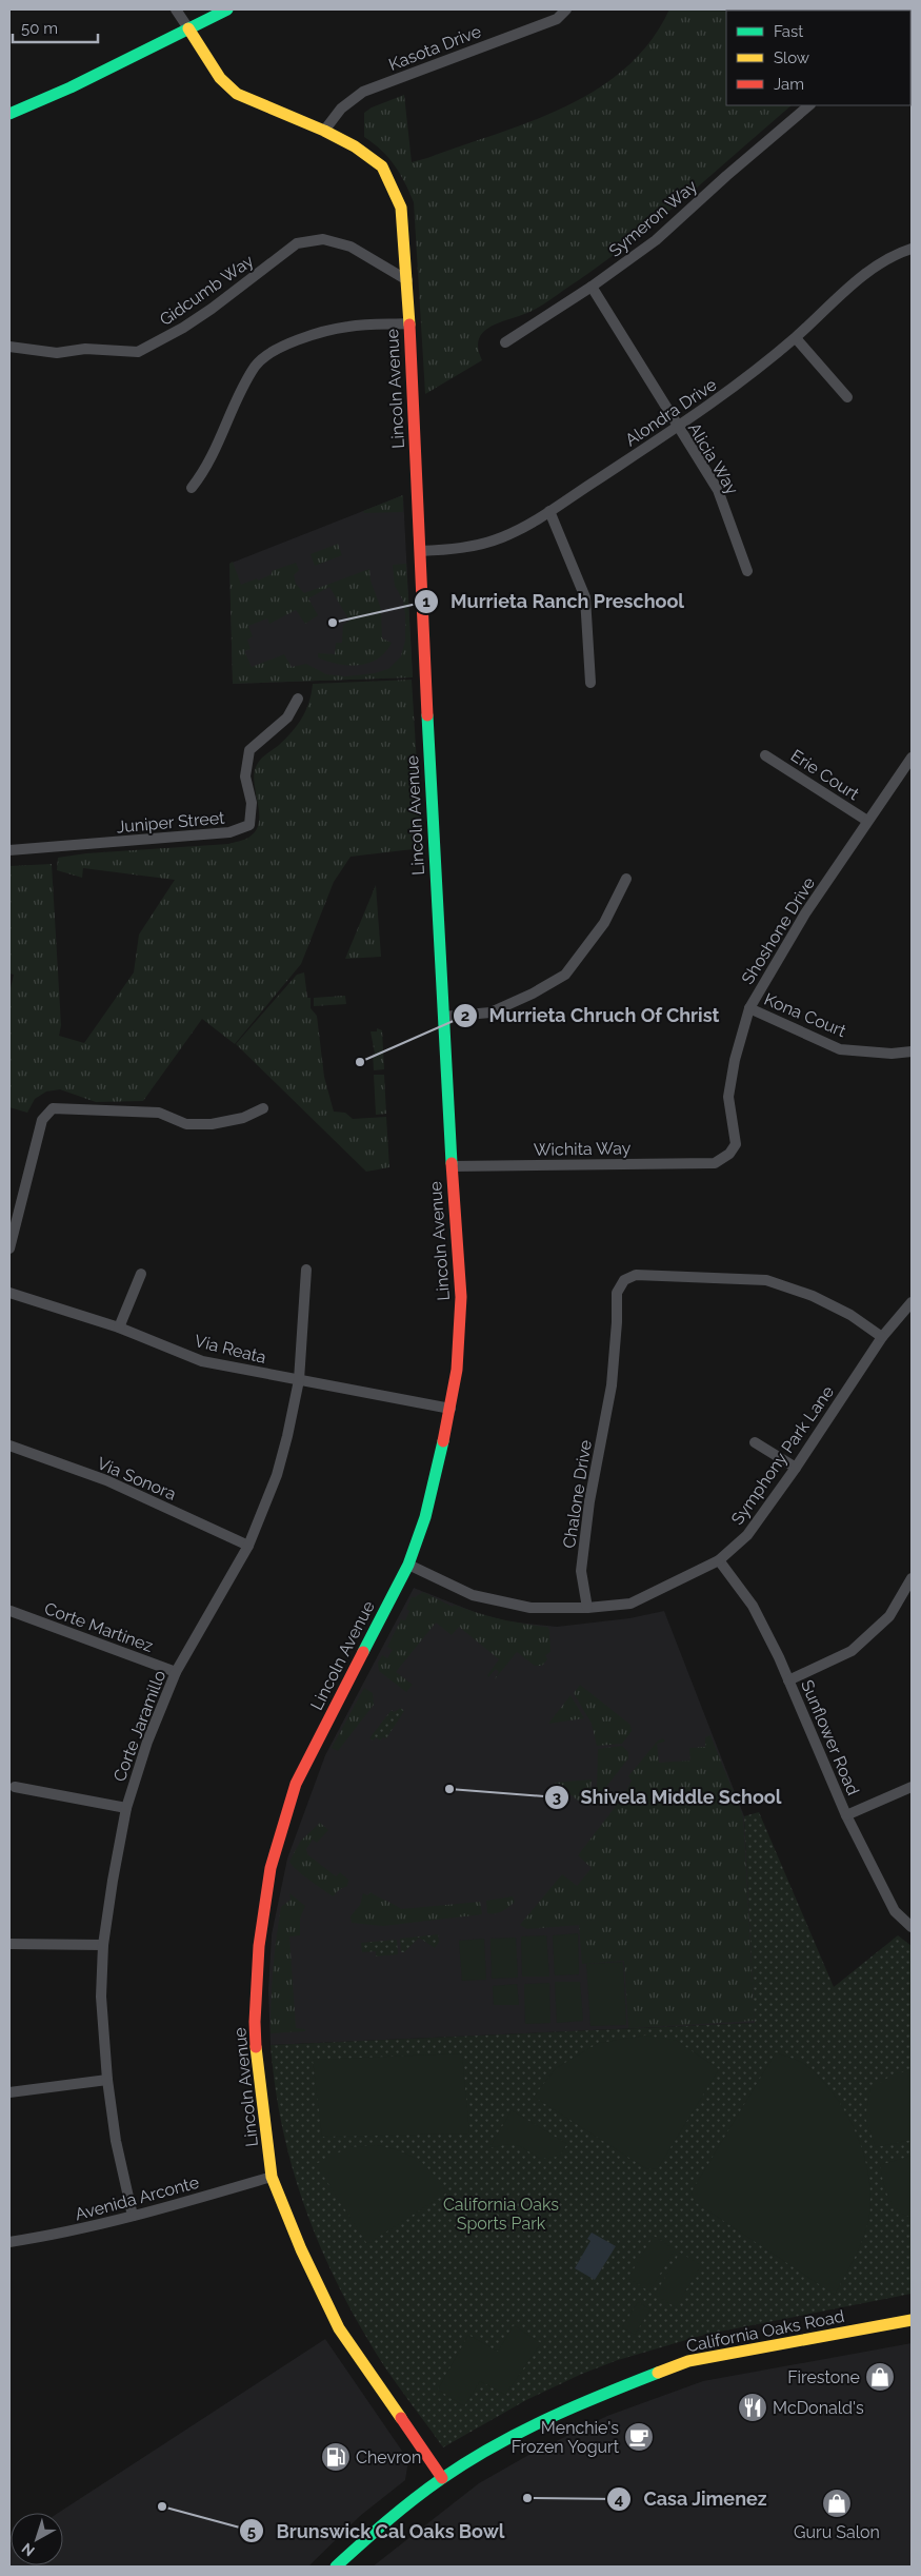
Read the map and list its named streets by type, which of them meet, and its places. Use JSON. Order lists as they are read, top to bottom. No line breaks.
{"streets":{"street":["Kasota Drive","Symeron Way","Gidcumb Way","Lincoln Avenue","Alondra Drive","Alicia Way","Erie Court","Juniper Street","Shoshone Drive","Kona Court","Wichita Way","Via Reata","Symphony Park Lane","Via Sonora","Chalone Drive","Corte Martinez","Corte Jaramillo","Sunflower Road","Avenida Arconte","California Oaks Road"]},"crossings":[["Kasota Drive","Lincoln Avenue"],["Symeron Way","Alicia Way"],["Gidcumb Way","Lincoln Avenue"],["Lincoln Avenue","Alondra Drive"],["Lincoln Avenue","Wichita Way"],["Lincoln Avenue","Via Reata"],["Lincoln Avenue","Symphony Park Lane"],["Lincoln Avenue","Avenida Arconte"],["Lincoln Avenue","California Oaks Road"],["Alondra Drive","Alicia Way"],["Erie Court","Shoshone Drive"],["Shoshone Drive","Kona Court"],["Shoshone Drive","Wichita Way"],["Via Reata","Corte Jaramillo"],["Symphony Park Lane","Chalone Drive"],["Symphony Park Lane","Sunflower Road"],["Via Sonora","Corte Jaramillo"],["Corte Martinez","Corte Jaramillo"],["Corte Jaramillo","Avenida Arconte"]],"parks":["California Oaks Sports Park"],"places":{"other":["Murrieta Ranch Preschool","Murrieta Chruch Of Christ","Shivela Middle School","Casa Jimenez","Brunswick Cal Oaks Bowl"],"shop":["Firestone","Guru Salon"],"restaurant":["McDonald's"],"cafe":["Menchie's Frozen Yogurt"],"fuel station":["Chevron"]},"legend":["Fast","Slow","Jam"],"scale_bar":"50 m","north":"bottom left"}
